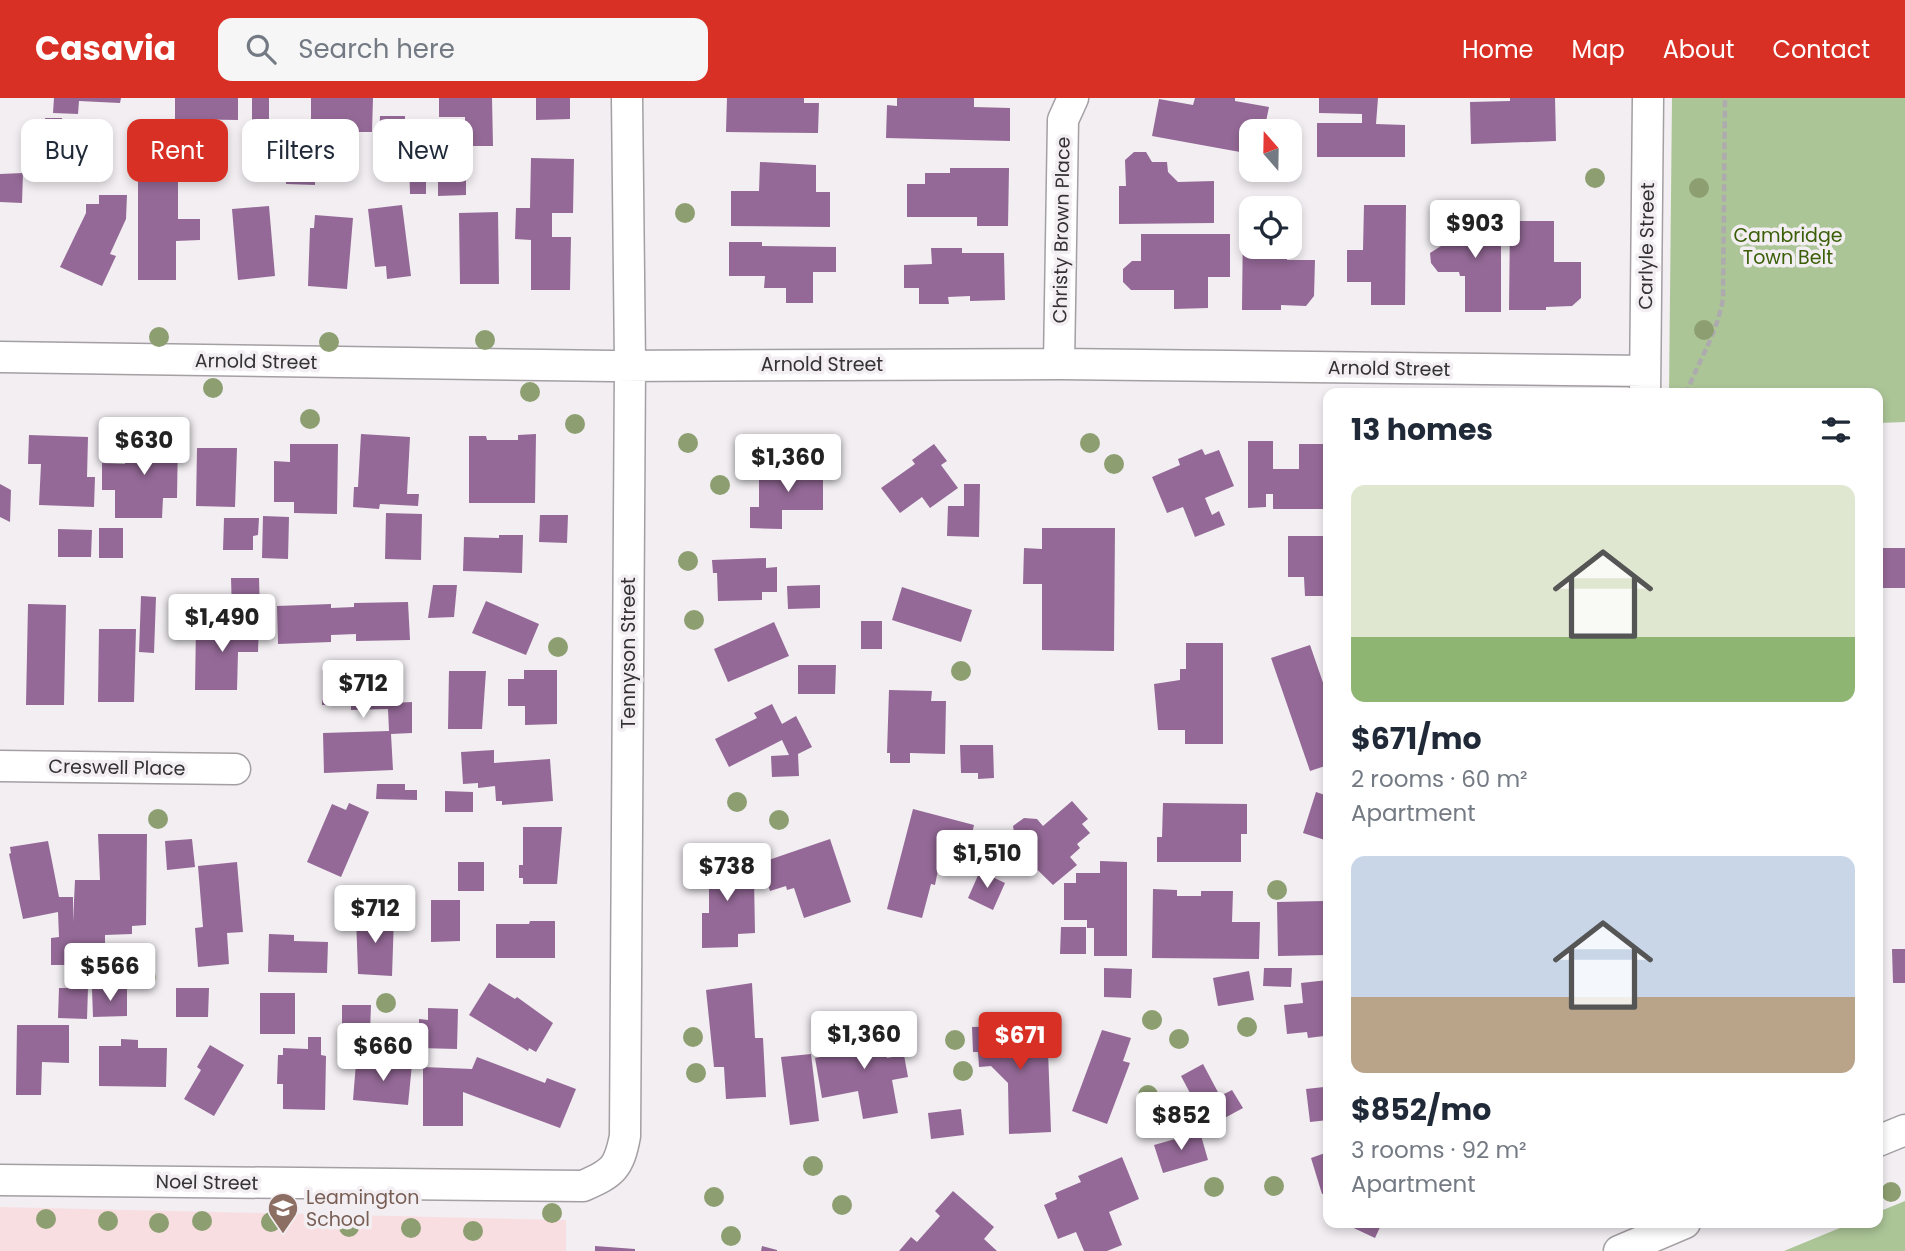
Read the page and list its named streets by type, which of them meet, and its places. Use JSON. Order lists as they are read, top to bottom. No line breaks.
{"streets":{"street":["Christy Brown Place","Carlyle Street","Arnold Street","Tennyson Street","Creswell Place","Noel Street"]},"crossings":[["Christy Brown Place","Arnold Street"],["Carlyle Street","Arnold Street"],["Arnold Street","Tennyson Street"],["Tennyson Street","Noel Street"]],"parks":["Cambridge Town Belt"],"places":{"school or university":["Leamington School"]},"north":"top","page":{"header":"Casavia","search":"Search here","nav":["Home","Map","About","Contact"],"chip":["Buy","Rent","Filters","New"],"price":["$903","$630","$1,360","$1,490","$712","$1,510","$738","$712","$566","$1,360","$671","$660","$852"],"heading":"13 homes","list":[{"name":"$671/mo","note":"2 rooms · 60 m² · Apartment"},{"name":"$852/mo","note":"3 rooms · 92 m² · Apartment"}]}}
